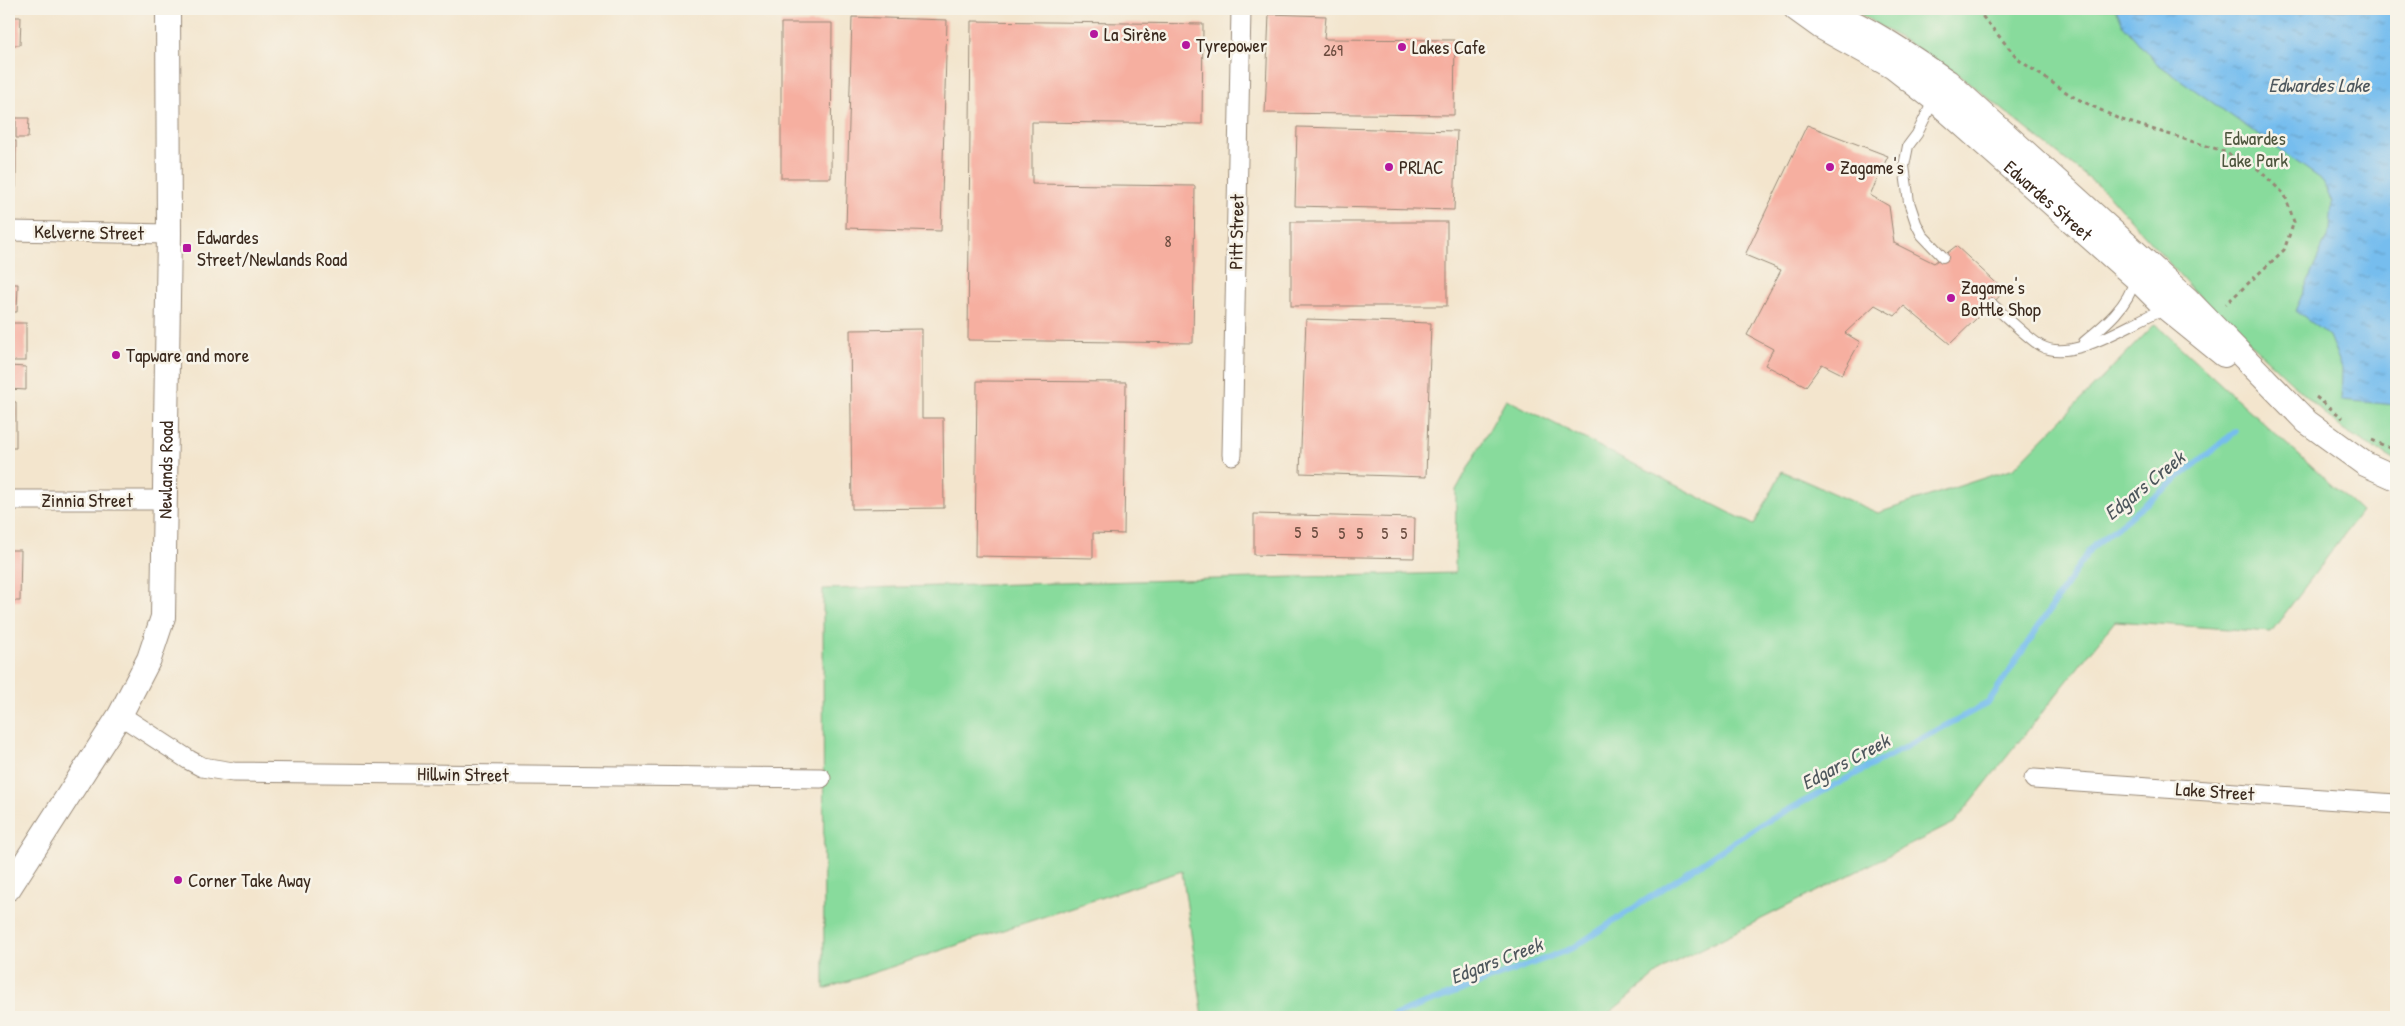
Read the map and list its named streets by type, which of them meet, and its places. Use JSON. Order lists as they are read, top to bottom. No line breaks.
{"streets":{"street":["Edwardes Street","Kelverne Street","Pitt Street","Newlands Road","Zinnia Street","Hillwin Street","Lake Street"]},"crossings":[["Kelverne Street","Newlands Road"],["Newlands Road","Zinnia Street"],["Newlands Road","Hillwin Street"]],"water":["Edwardes Lake","Edgars Creek"],"parks":["Edwardes Lake Park"],"places":{"other":["La Sirène","Tyrepower","Lakes Cafe","PRLAC","Zagame's","Zagame's Bottle Shop","Tapware and more","Corner Take Away"],"transit":["Edwardes Street/Newlands Road"]},"house_numbers":["269","8","5","5","5","5","5","5"]}
